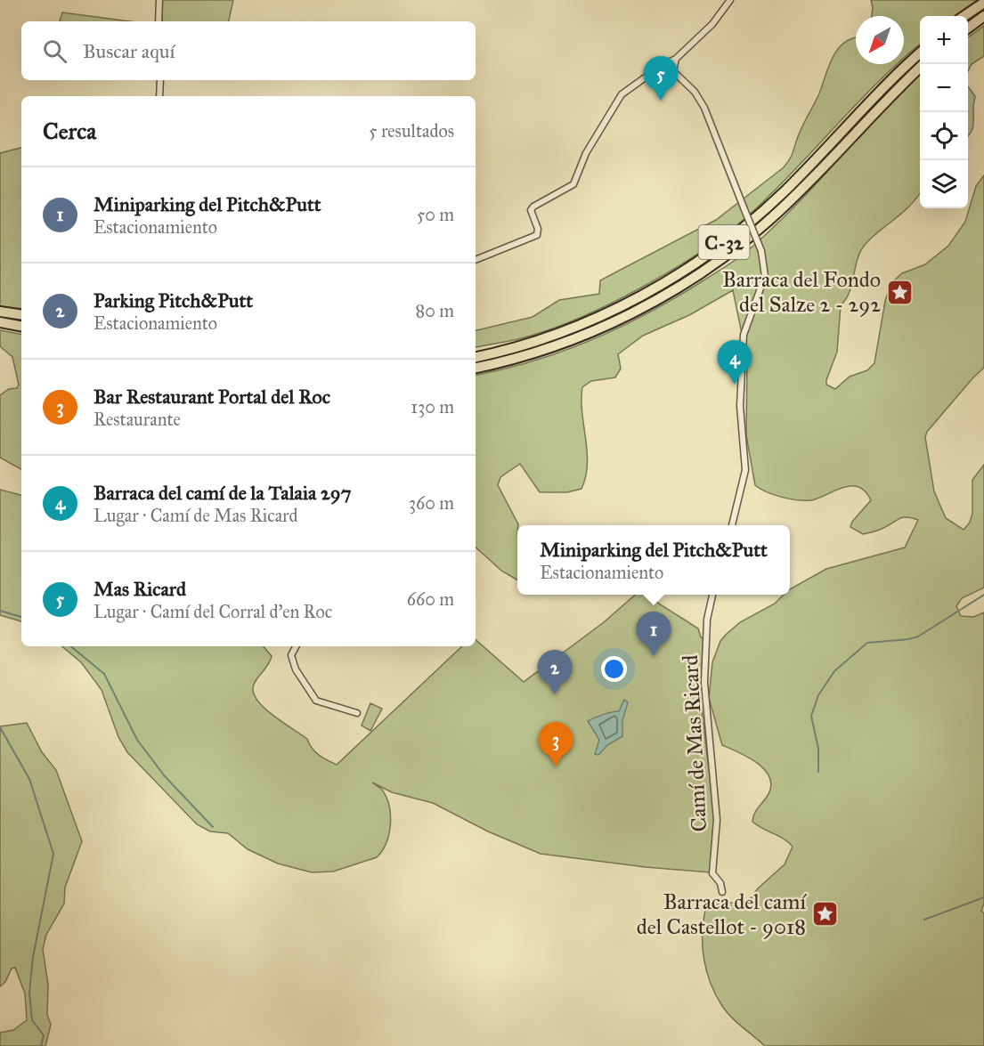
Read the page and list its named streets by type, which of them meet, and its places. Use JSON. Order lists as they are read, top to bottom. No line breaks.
{"streets":{"highway":["C-32"],"street":["Camí de Mas Ricard"]},"places":{"place":["Barraca del Fondo del Salze 2 - 292","Barraca del camí del Castellot - 9018"]},"north":"bottom left","page":{"map_buttons":["+","−"],"search":"Buscar aquí","pins":["5","4","1","2","3"],"heading":["Cerca","5 resultados"],"list":[{"mark":"1","name":"Miniparking del Pitch&Putt","note":"Estacionamiento","value":"50 m"},{"mark":"2","name":"Parking Pitch&Putt","note":"Estacionamiento","value":"80 m"},{"mark":"3","name":"Bar Restaurant Portal del Roc","note":"Restaurante","value":"130 m"},{"mark":"4","name":"Barraca del camí de la Talaia 297","note":"Lugar · Camí de Mas Ricard","value":"360 m"},{"mark":"5","name":"Mas Ricard","note":"Lugar · Camí del Corral d'en Roc","value":"660 m"}],"popup":["Miniparking del Pitch&Putt","Estacionamiento"]}}
